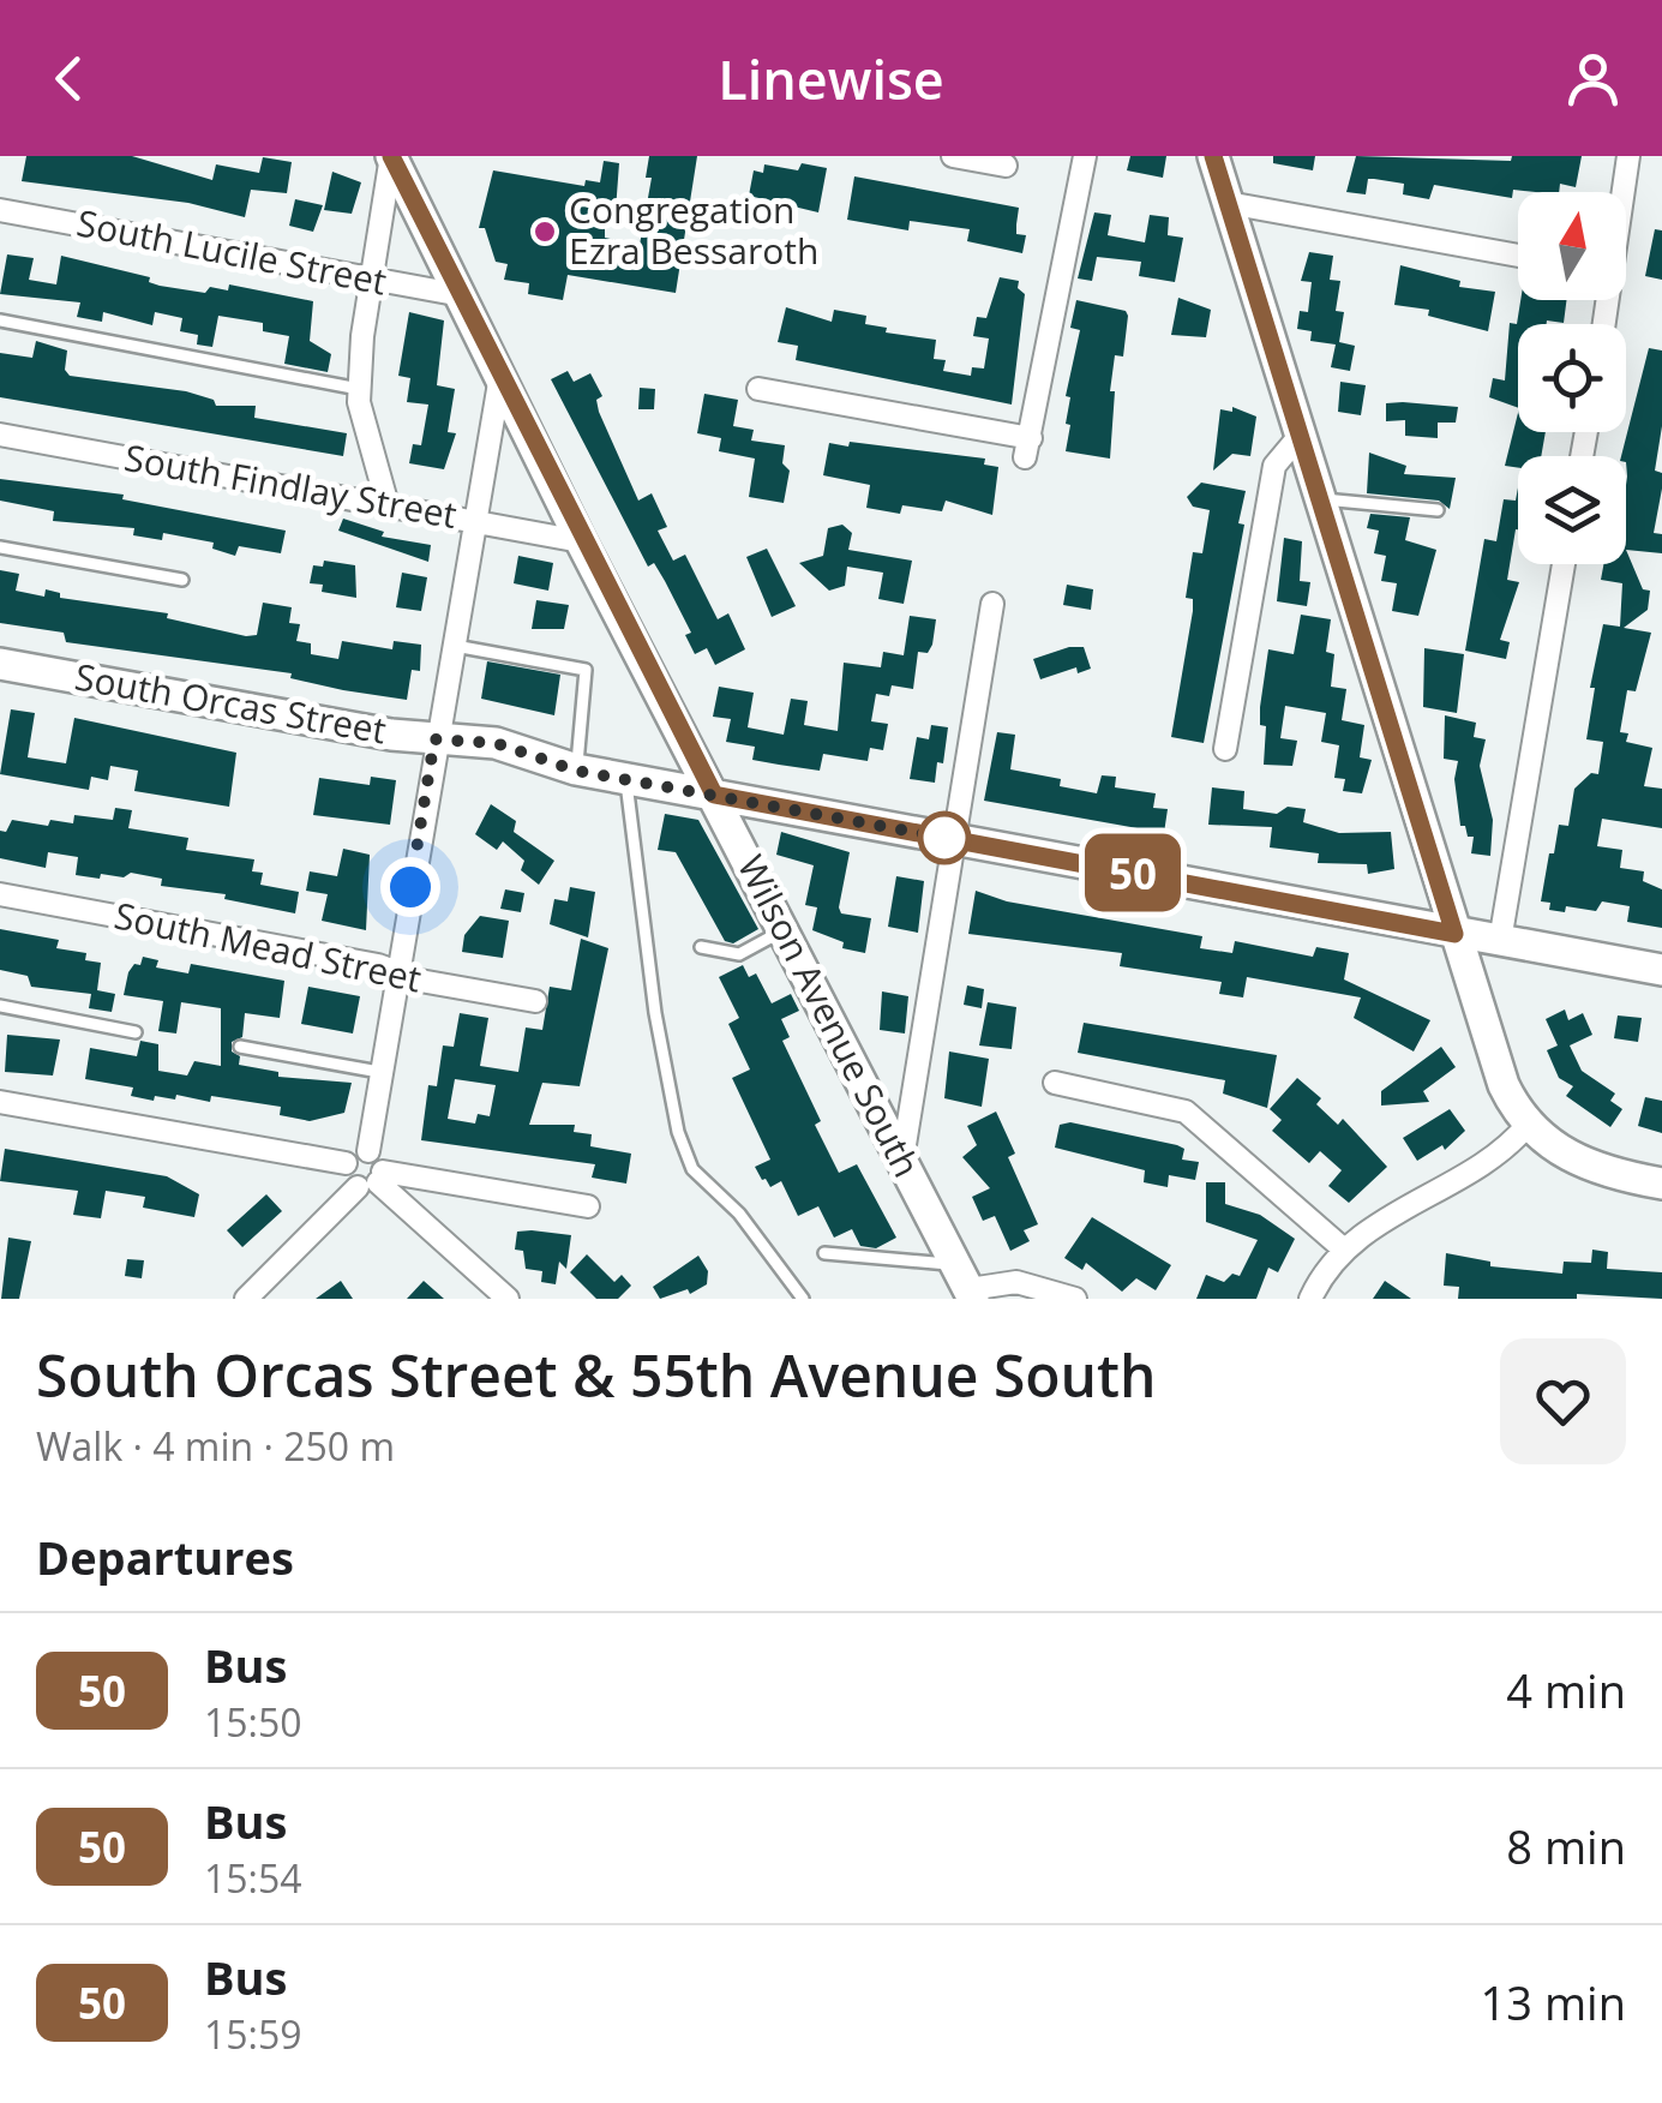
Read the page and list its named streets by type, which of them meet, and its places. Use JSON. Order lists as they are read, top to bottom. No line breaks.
{"streets":{"street":["South Lucile Street","South Findlay Street","South Orcas Street","South Mead Street","Wilson Avenue South"]},"crossings":[["South Lucile Street","Wilson Avenue South"],["South Findlay Street","Wilson Avenue South"],["South Orcas Street","Wilson Avenue South"]],"places":["Congregation Ezra Bessaroth"],"lines":["bus line 50"],"north":"top","page":{"header":"Linewise","on_map":"50","heading":[["South Orcas Street & 55th Avenue South","Walk · 4 min · 250 m"],"Departures"],"list":[{"mark":"50","name":"Bus","note":"15:50","value":"4 min"},{"mark":"50","name":"Bus","note":"15:54","value":"8 min"},{"mark":"50","name":"Bus","note":"15:59","value":"13 min"}]}}
